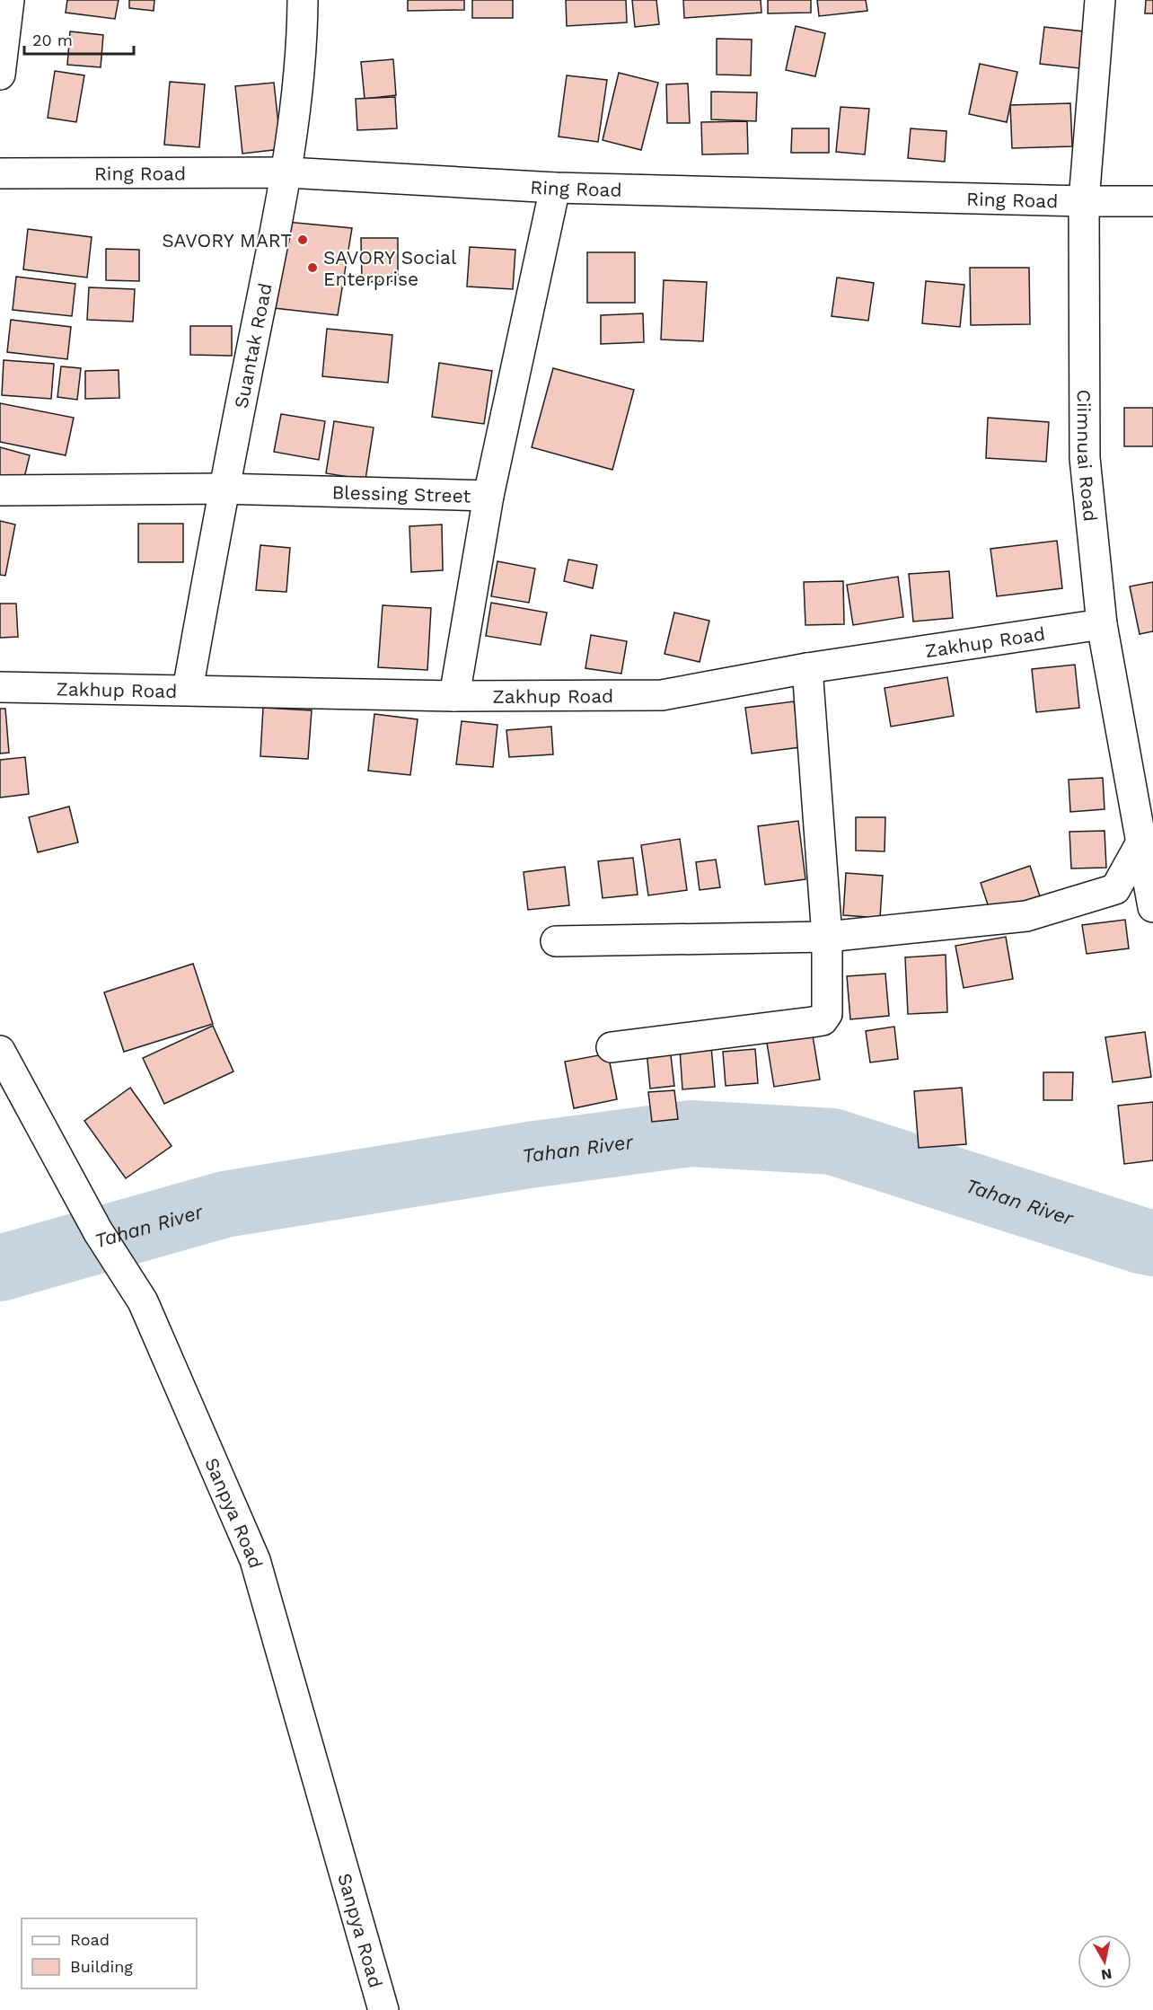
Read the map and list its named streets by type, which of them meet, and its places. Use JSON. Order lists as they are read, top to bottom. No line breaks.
{"streets":{"street":["Ring Road","Suantak Road","Ciimnuai Road","Blessing Street","Zakhup Road","Sanpya Road"]},"crossings":[["Ring Road","Suantak Road"],["Ring Road","Ciimnuai Road"],["Ring Road","Blessing Street"],["Suantak Road","Blessing Street"],["Suantak Road","Zakhup Road"],["Ciimnuai Road","Zakhup Road"]],"water":["Tahan River"],"places":["SAVORY MART","SAVORY Social Enterprise"],"legend":["Road","Building"],"scale_bar":"20 m","north":"bottom"}
